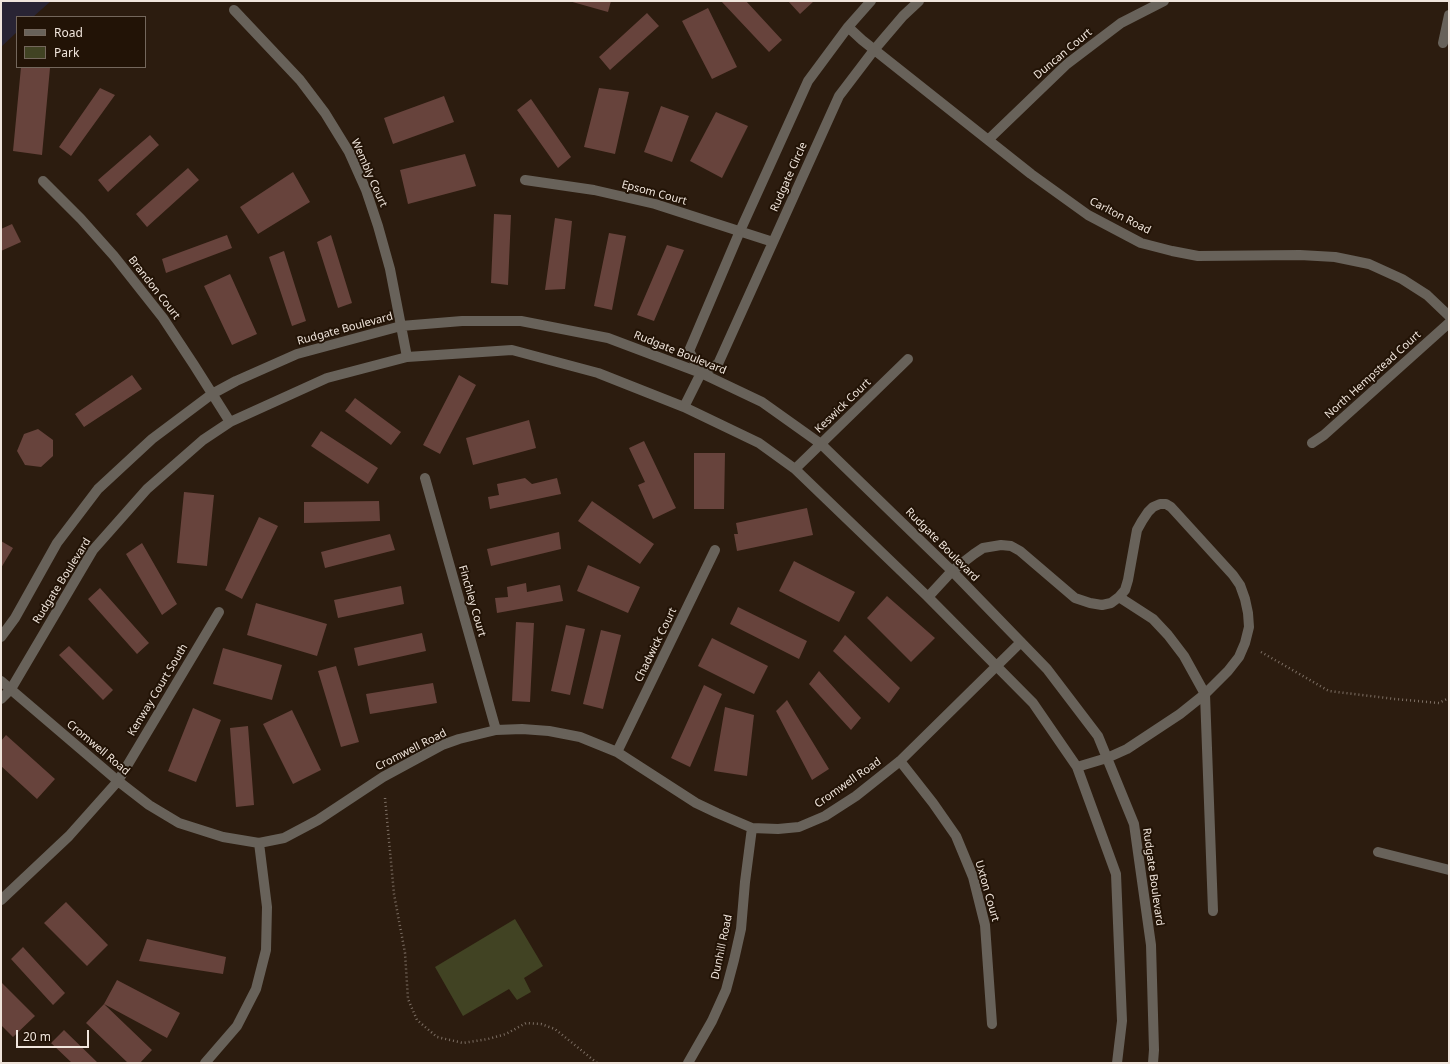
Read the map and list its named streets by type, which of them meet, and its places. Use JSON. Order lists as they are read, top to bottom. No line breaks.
{"streets":{"street":["Duncan Court","Wembly Court","Rudgate Circle","Epsom Court","Carlton Road","Brandon Court","Rudgate Boulevard","North Hempstead Court","Keswick Court","Finchley Court","Chadwick Court","Kenway Court South","Cromwell Road","Uxton Court","Dunhill Road"]},"crossings":[["Duncan Court","Carlton Road"],["Wembly Court","Rudgate Boulevard"],["Rudgate Circle","Epsom Court"],["Rudgate Circle","Carlton Road"],["Rudgate Circle","Rudgate Boulevard"],["Brandon Court","Rudgate Boulevard"],["Rudgate Boulevard","Keswick Court"],["Rudgate Boulevard","Cromwell Road"],["Finchley Court","Cromwell Road"],["Chadwick Court","Cromwell Road"],["Kenway Court South","Cromwell Road"],["Cromwell Road","Uxton Court"],["Cromwell Road","Dunhill Road"]],"legend":["Road","Park"],"scale_bar":"20 m"}
